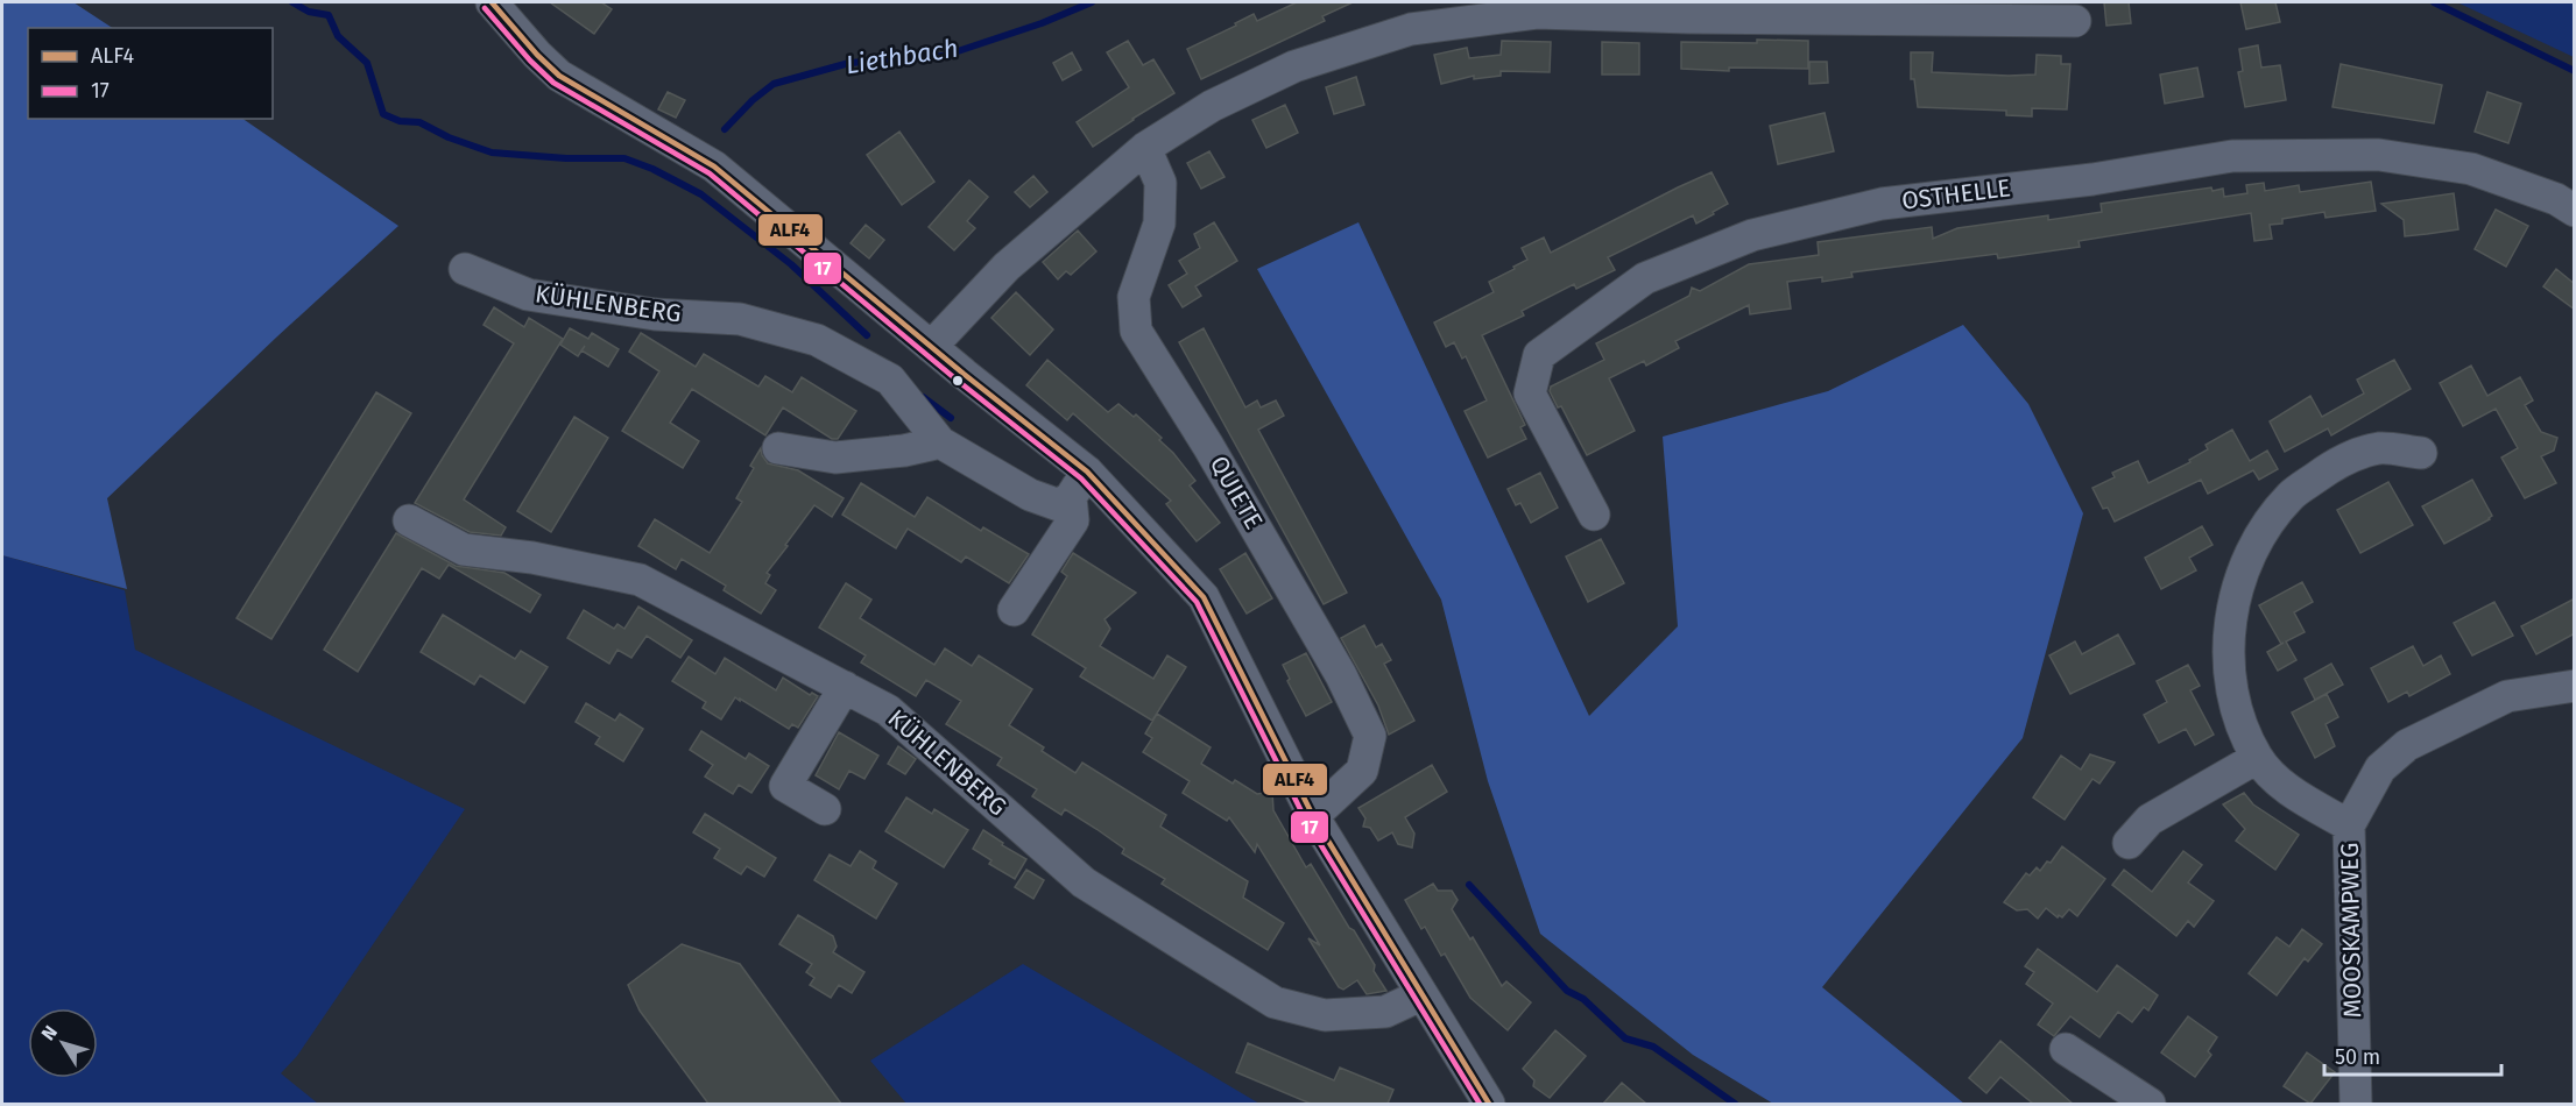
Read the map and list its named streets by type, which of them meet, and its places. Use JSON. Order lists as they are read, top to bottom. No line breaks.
{"streets":{"street":["OSTHELLE","KÜHLENBERG","QUIETE","MOOSKAMPWEG"]},"water":["Liethbach"],"lines":["transit line ALF4","transit line 17"],"legend":["ALF4","17"],"scale_bar":"50 m","north":"top left"}
